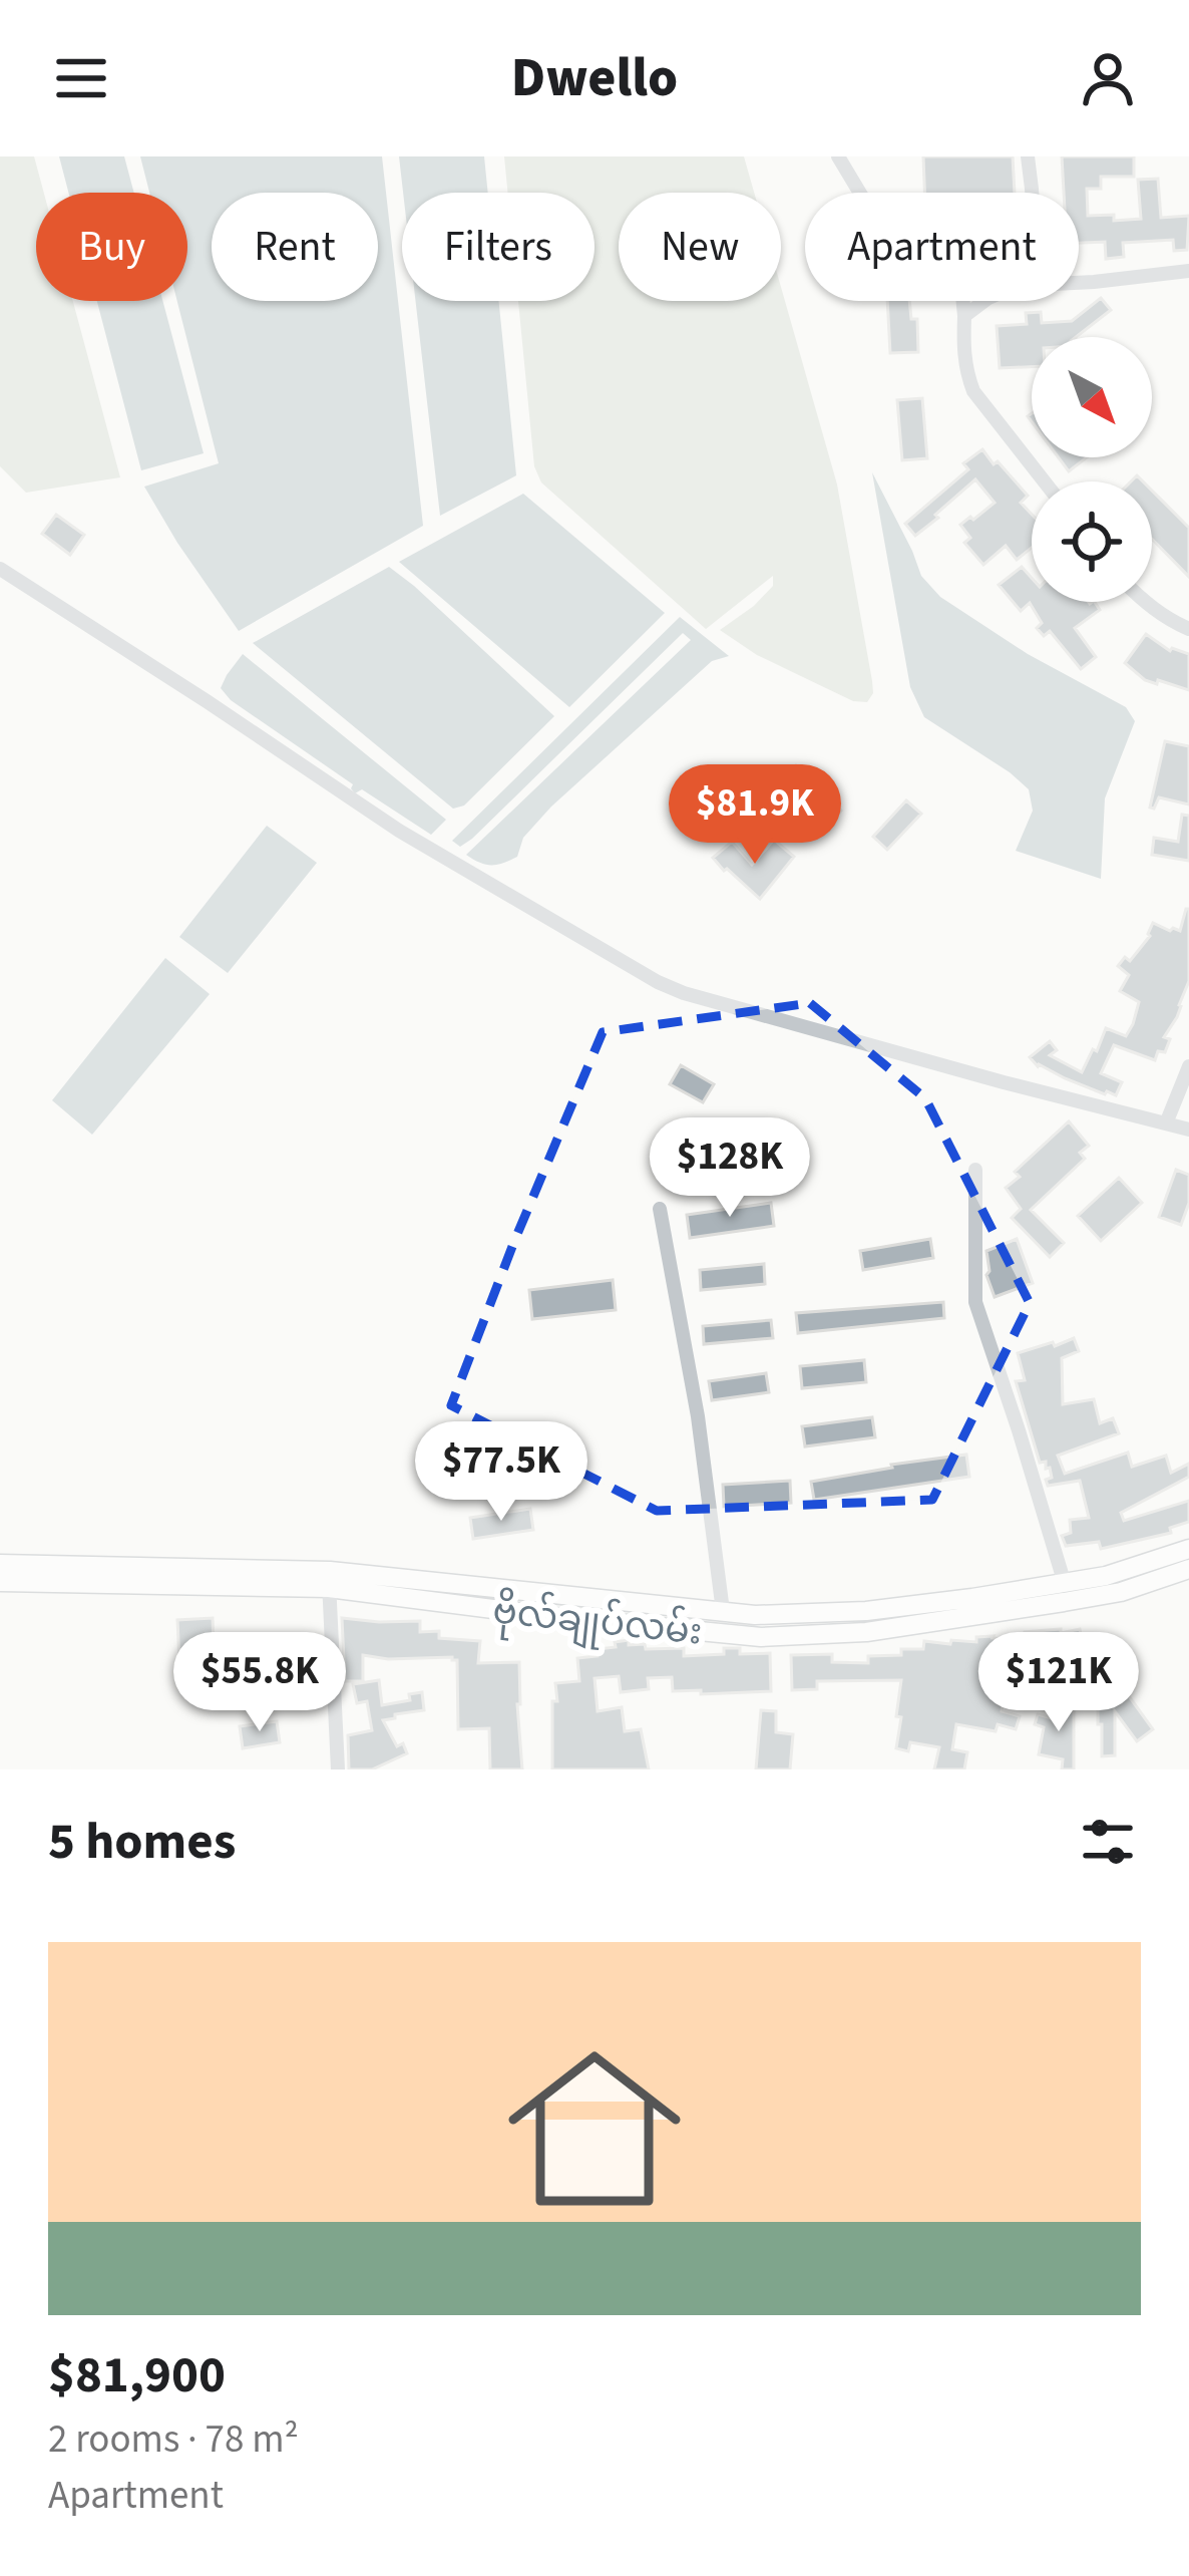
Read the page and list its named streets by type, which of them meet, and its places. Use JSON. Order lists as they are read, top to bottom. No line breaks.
{"streets":{"main road":["ဗိုလ်ချုပ်လမ်း"]},"north":"bottom right","page":{"header":"Dwello","chip":["Buy","Rent","Filters","New","Apartment"],"price":["$81.9K","$128K","$77.5K","$55.8K","$121K"],"heading":"5 homes","list":[{"name":"$81,900","note":"2 rooms · 78 m² · Apartment"}]}}
